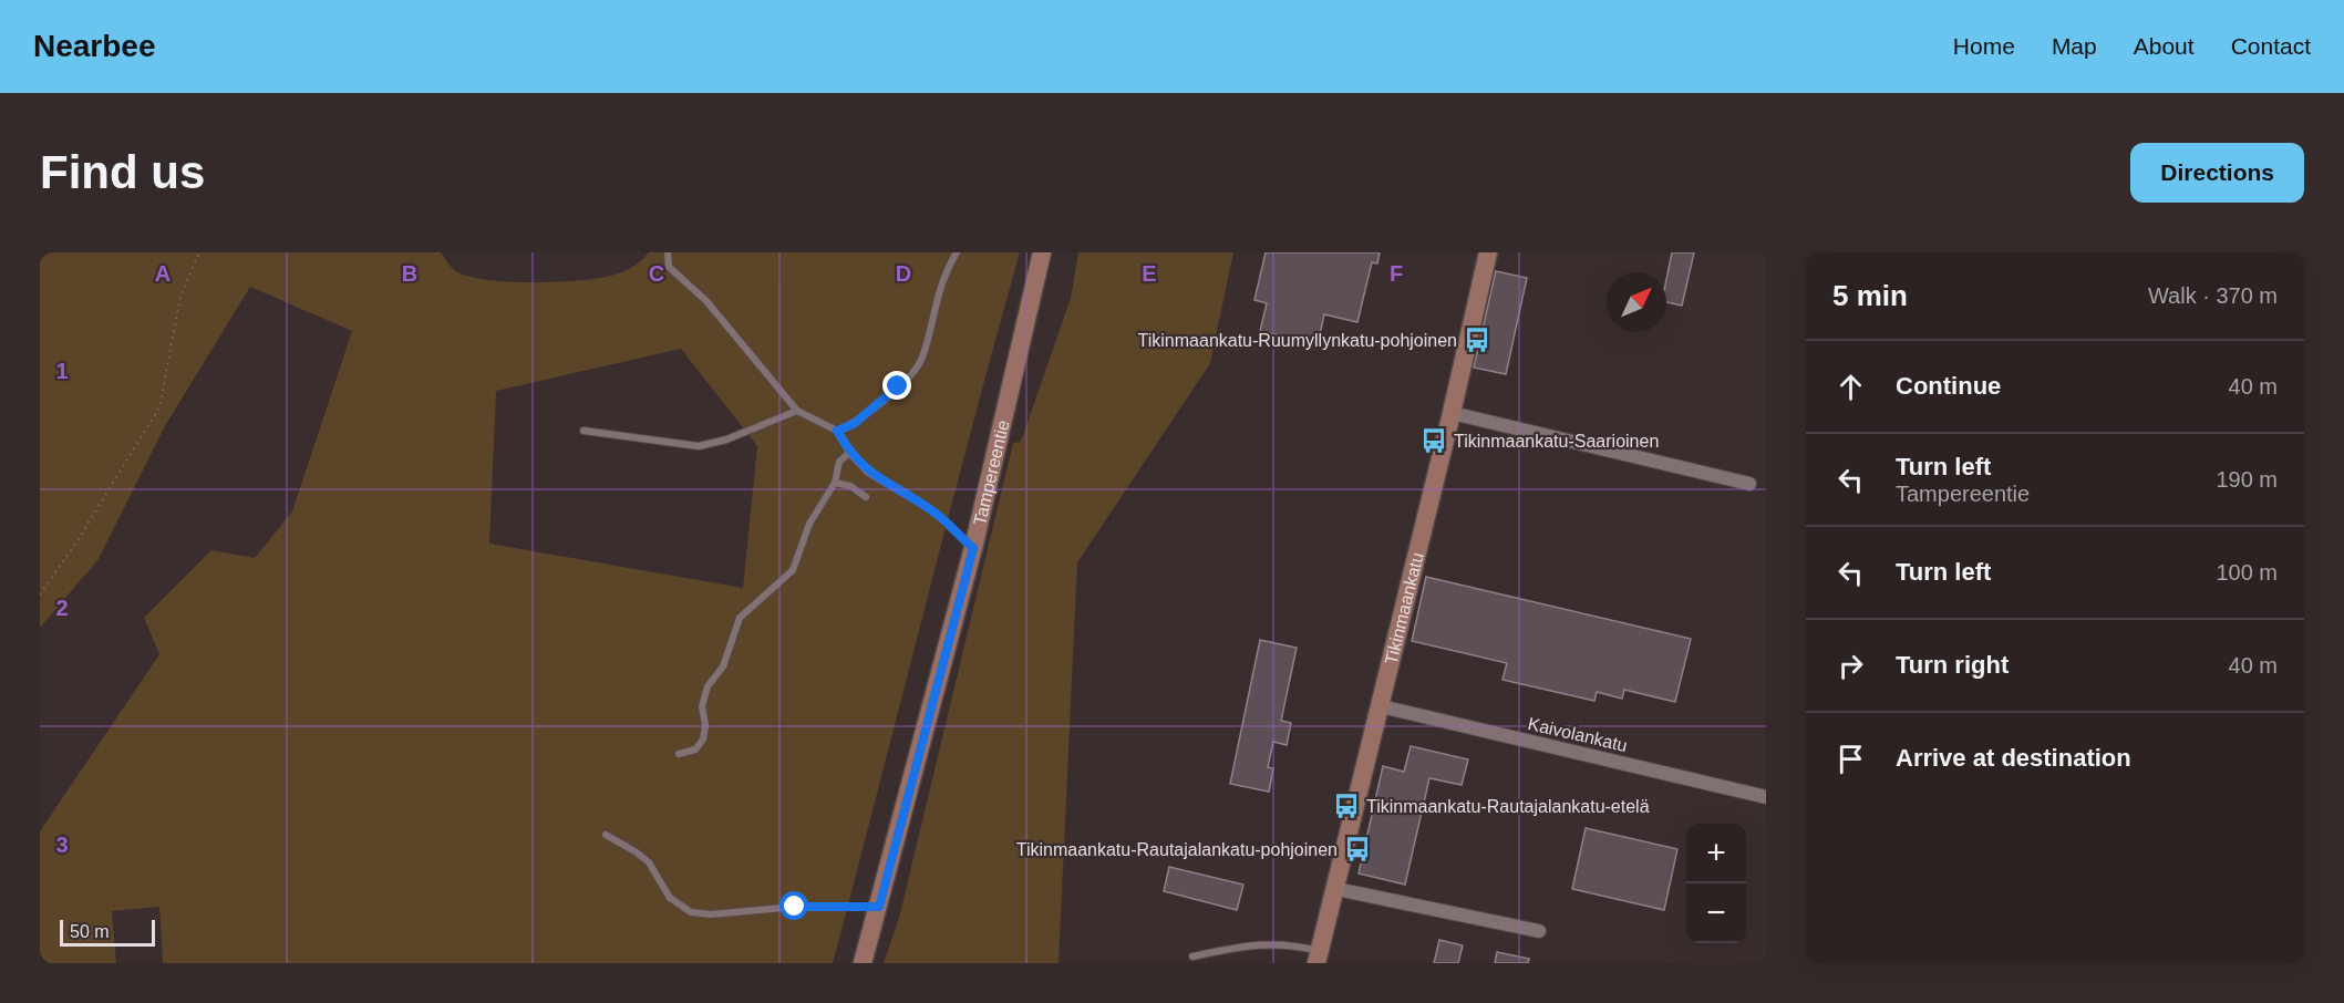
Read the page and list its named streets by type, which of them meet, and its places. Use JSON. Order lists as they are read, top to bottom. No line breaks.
{"streets":{"main road":["Tampereentie","Tikinmaankatu"],"street":["Kaivolankatu"]},"crossings":[["Tikinmaankatu","Kaivolankatu"]],"places":{"bus stop":["Tikinmaankatu-Ruumyllynkatu-pohjoinen","Tikinmaankatu-Saarioinen","Tikinmaankatu-Rautajalankatu-etelä","Tikinmaankatu-Rautajalankatu-pohjoinen"]},"scale_bar":"50 m","north":"top right","page":{"header":"Nearbee","nav":["Home","Map","About","Contact"],"buttons":"Directions","title":"Find us","heading":["5 min","Walk · 370 m"],"list":[["Continue","40 m"],["Turn left","Tampereentie","190 m"],["Turn left","100 m"],["Turn right","40 m"],"Arrive at destination"],"map_buttons":["+","−"],"scale":"50 m"},"grid":{"columns":["A","B","C","D","E","F"],"rows":["1","2","3"]}}
